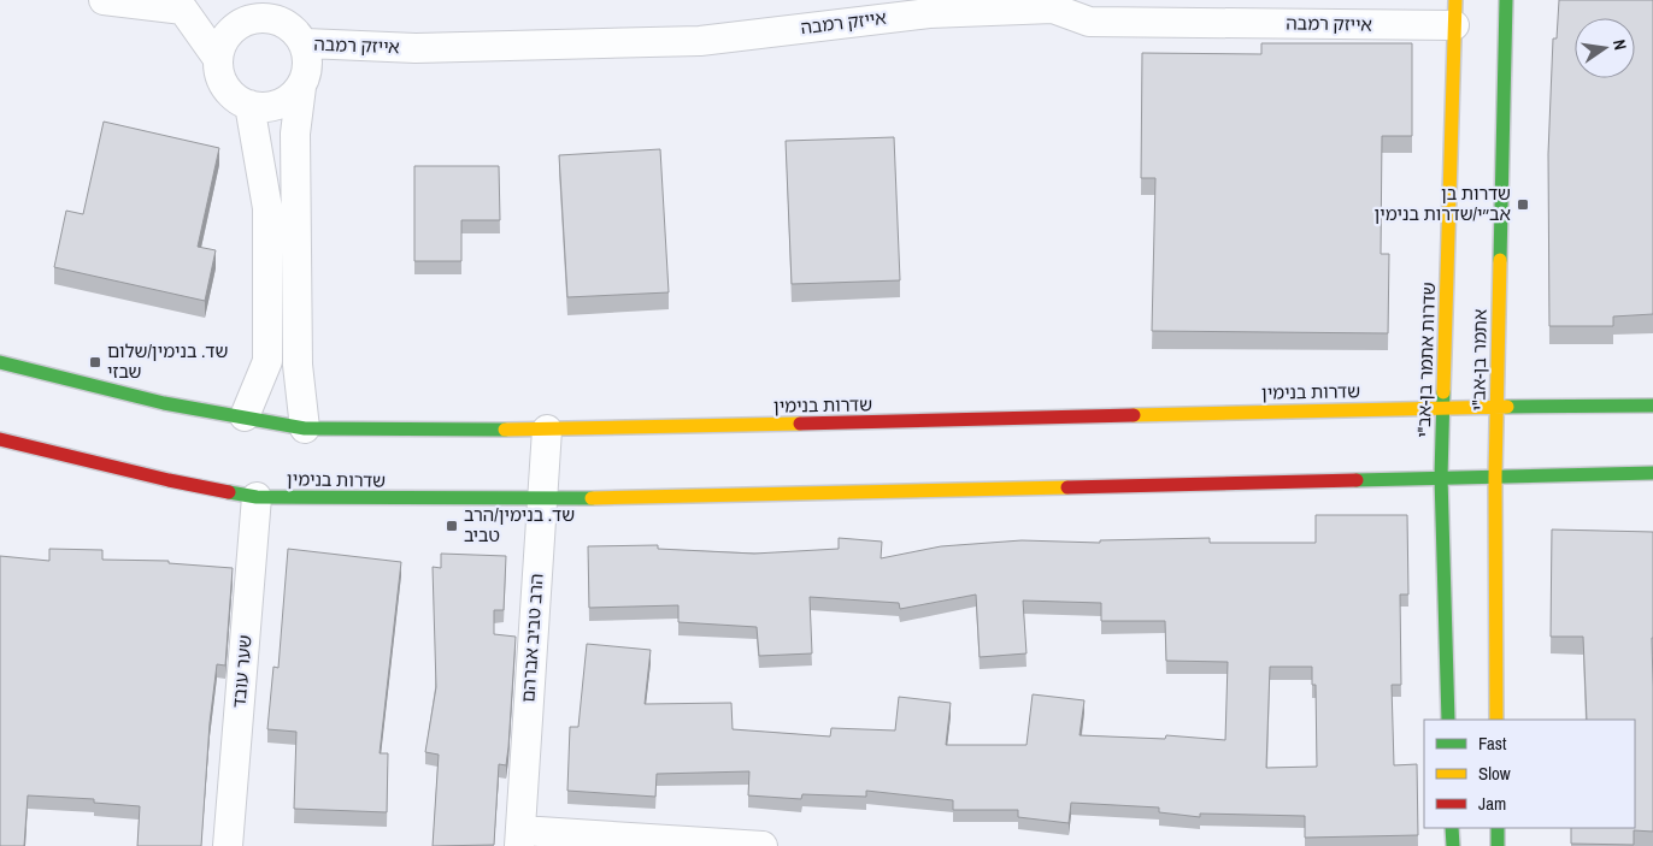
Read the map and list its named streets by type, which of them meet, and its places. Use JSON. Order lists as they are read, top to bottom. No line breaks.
{"streets":{"main road":["שדרות אתמר בן-אב\"י","אתמר בן-אב\"י","שדרות בנימין"],"street":["אייזק רמבה","הרב טביב אברהם","שער עובד"]},"crossings":[["אייזק רמבה","שדרות אתמר בן-אב\"י"],["שדרות אתמר בן-אב\"י","שדרות בנימין"],["אתמר בן-אב\"י","שדרות בנימין"],["שדרות בנימין","הרב טביב אברהם"],["שדרות בנימין","שער עובד"]],"places":{"transit":["שדרות בן אב״י/שדרות בנימין","שד. בנימין/שלום שבזי","שד. בנימין/הרב טביב"]},"legend":["Fast","Slow","Jam"],"north":"right"}
